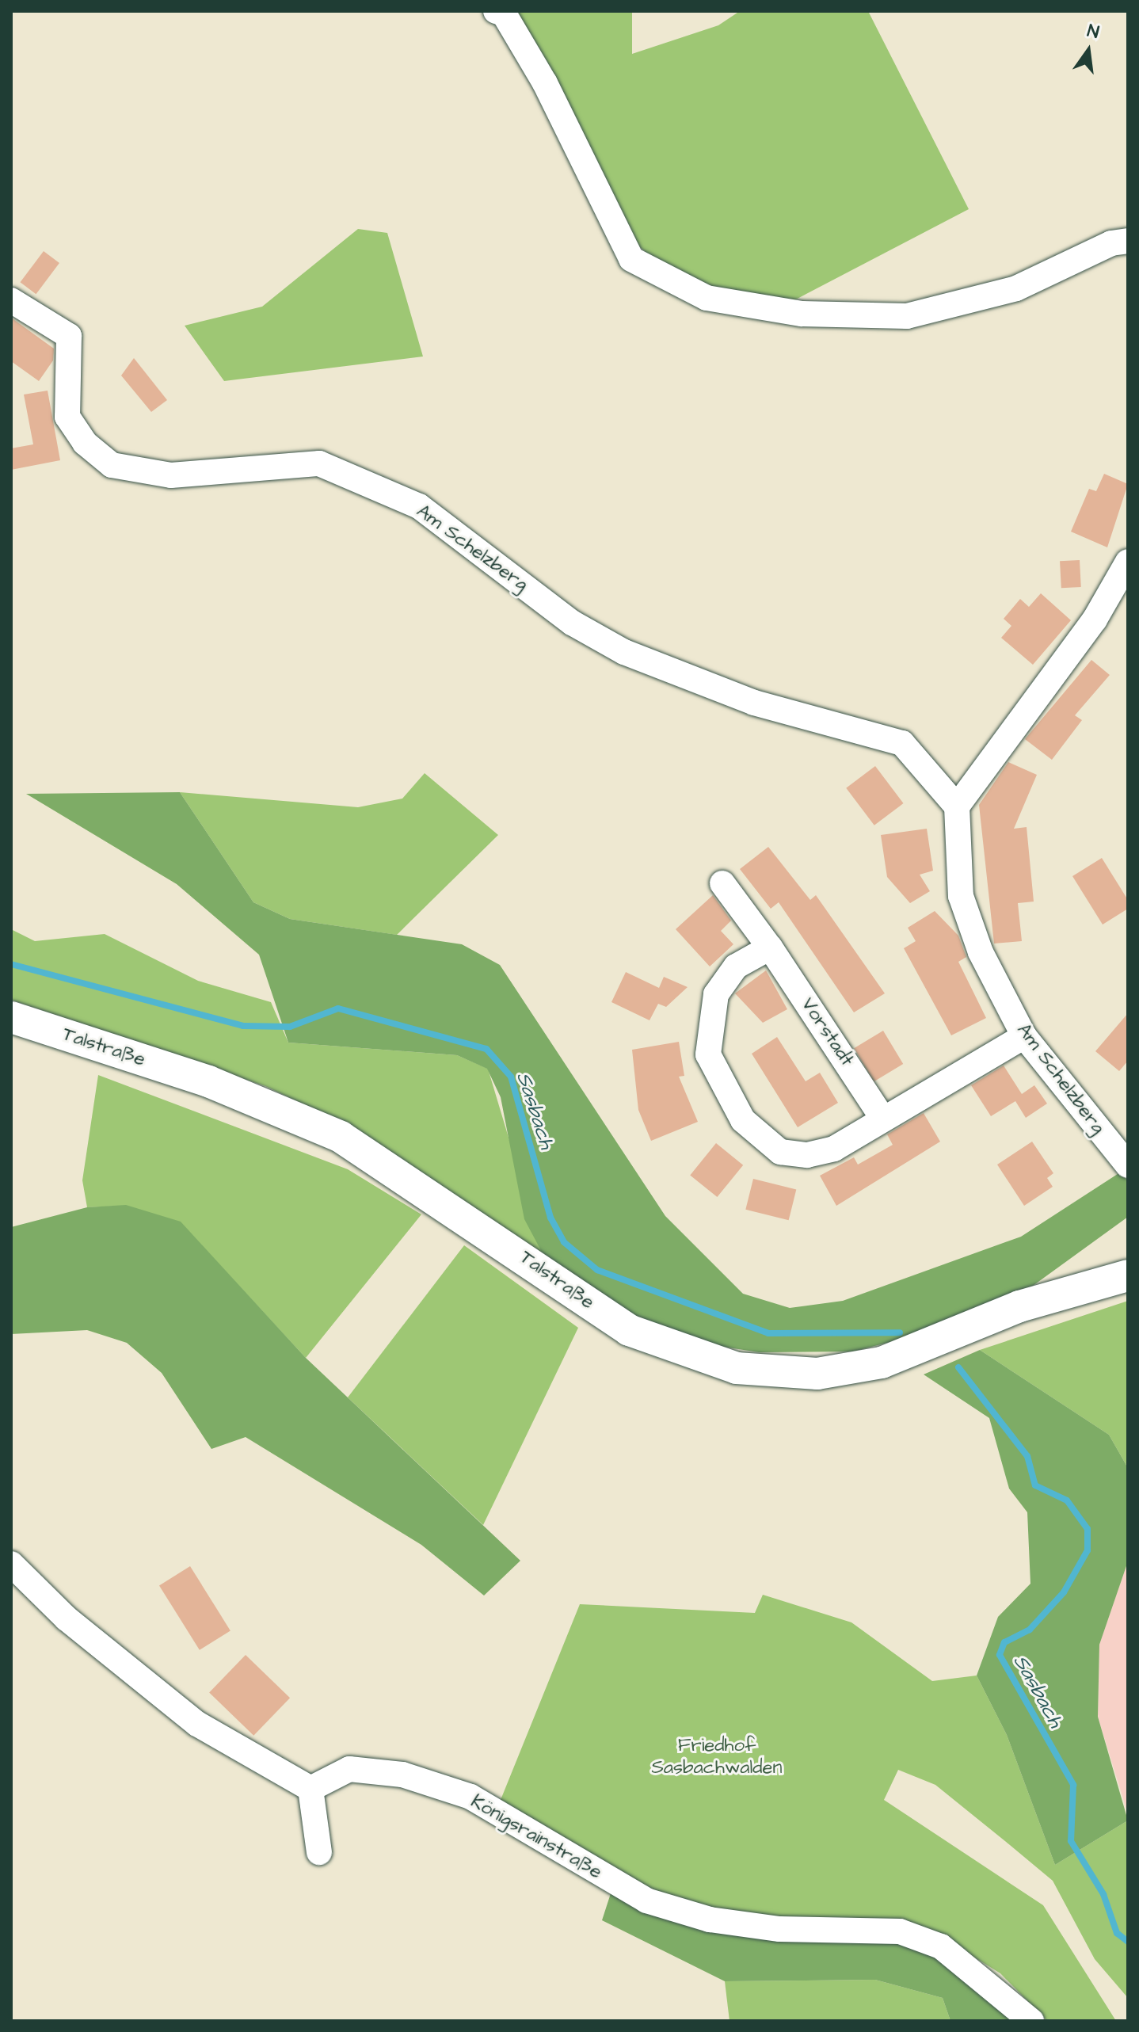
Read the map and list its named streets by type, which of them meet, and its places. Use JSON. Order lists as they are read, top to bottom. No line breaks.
{"streets":{"main road":["Talstraße"],"street":["Am Schelzberg","Vorstadt","Königsrainstraße"]},"water":["Sasbach"],"parks":["Friedhof Sasbachwalden"],"north":"top"}
